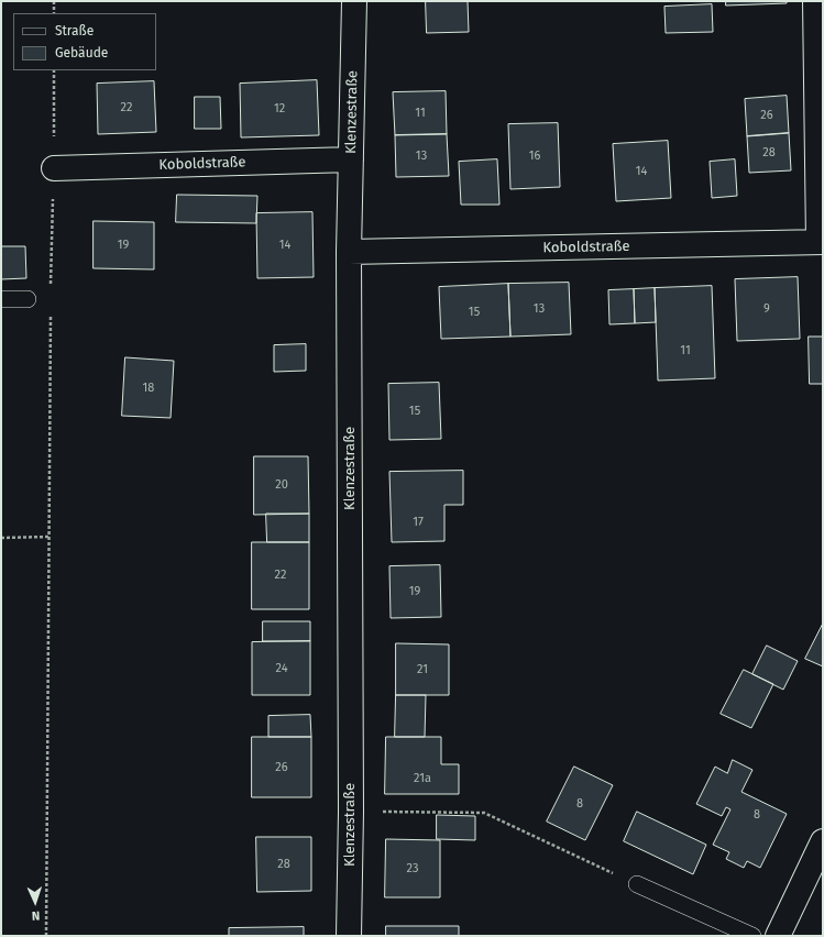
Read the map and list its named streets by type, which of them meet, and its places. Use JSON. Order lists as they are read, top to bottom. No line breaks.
{"streets":{"street":["Klenzestraße","Koboldstraße"]},"crossings":[["Klenzestraße","Koboldstraße"]],"house_numbers":["22","12","11","26","28","13","16","14","19","14","13","9","15","11","18","15","20","17","22","19","24","21","26","21a","8","8","28","23"],"legend":["Straße","Gebäude"],"north":"bottom"}
